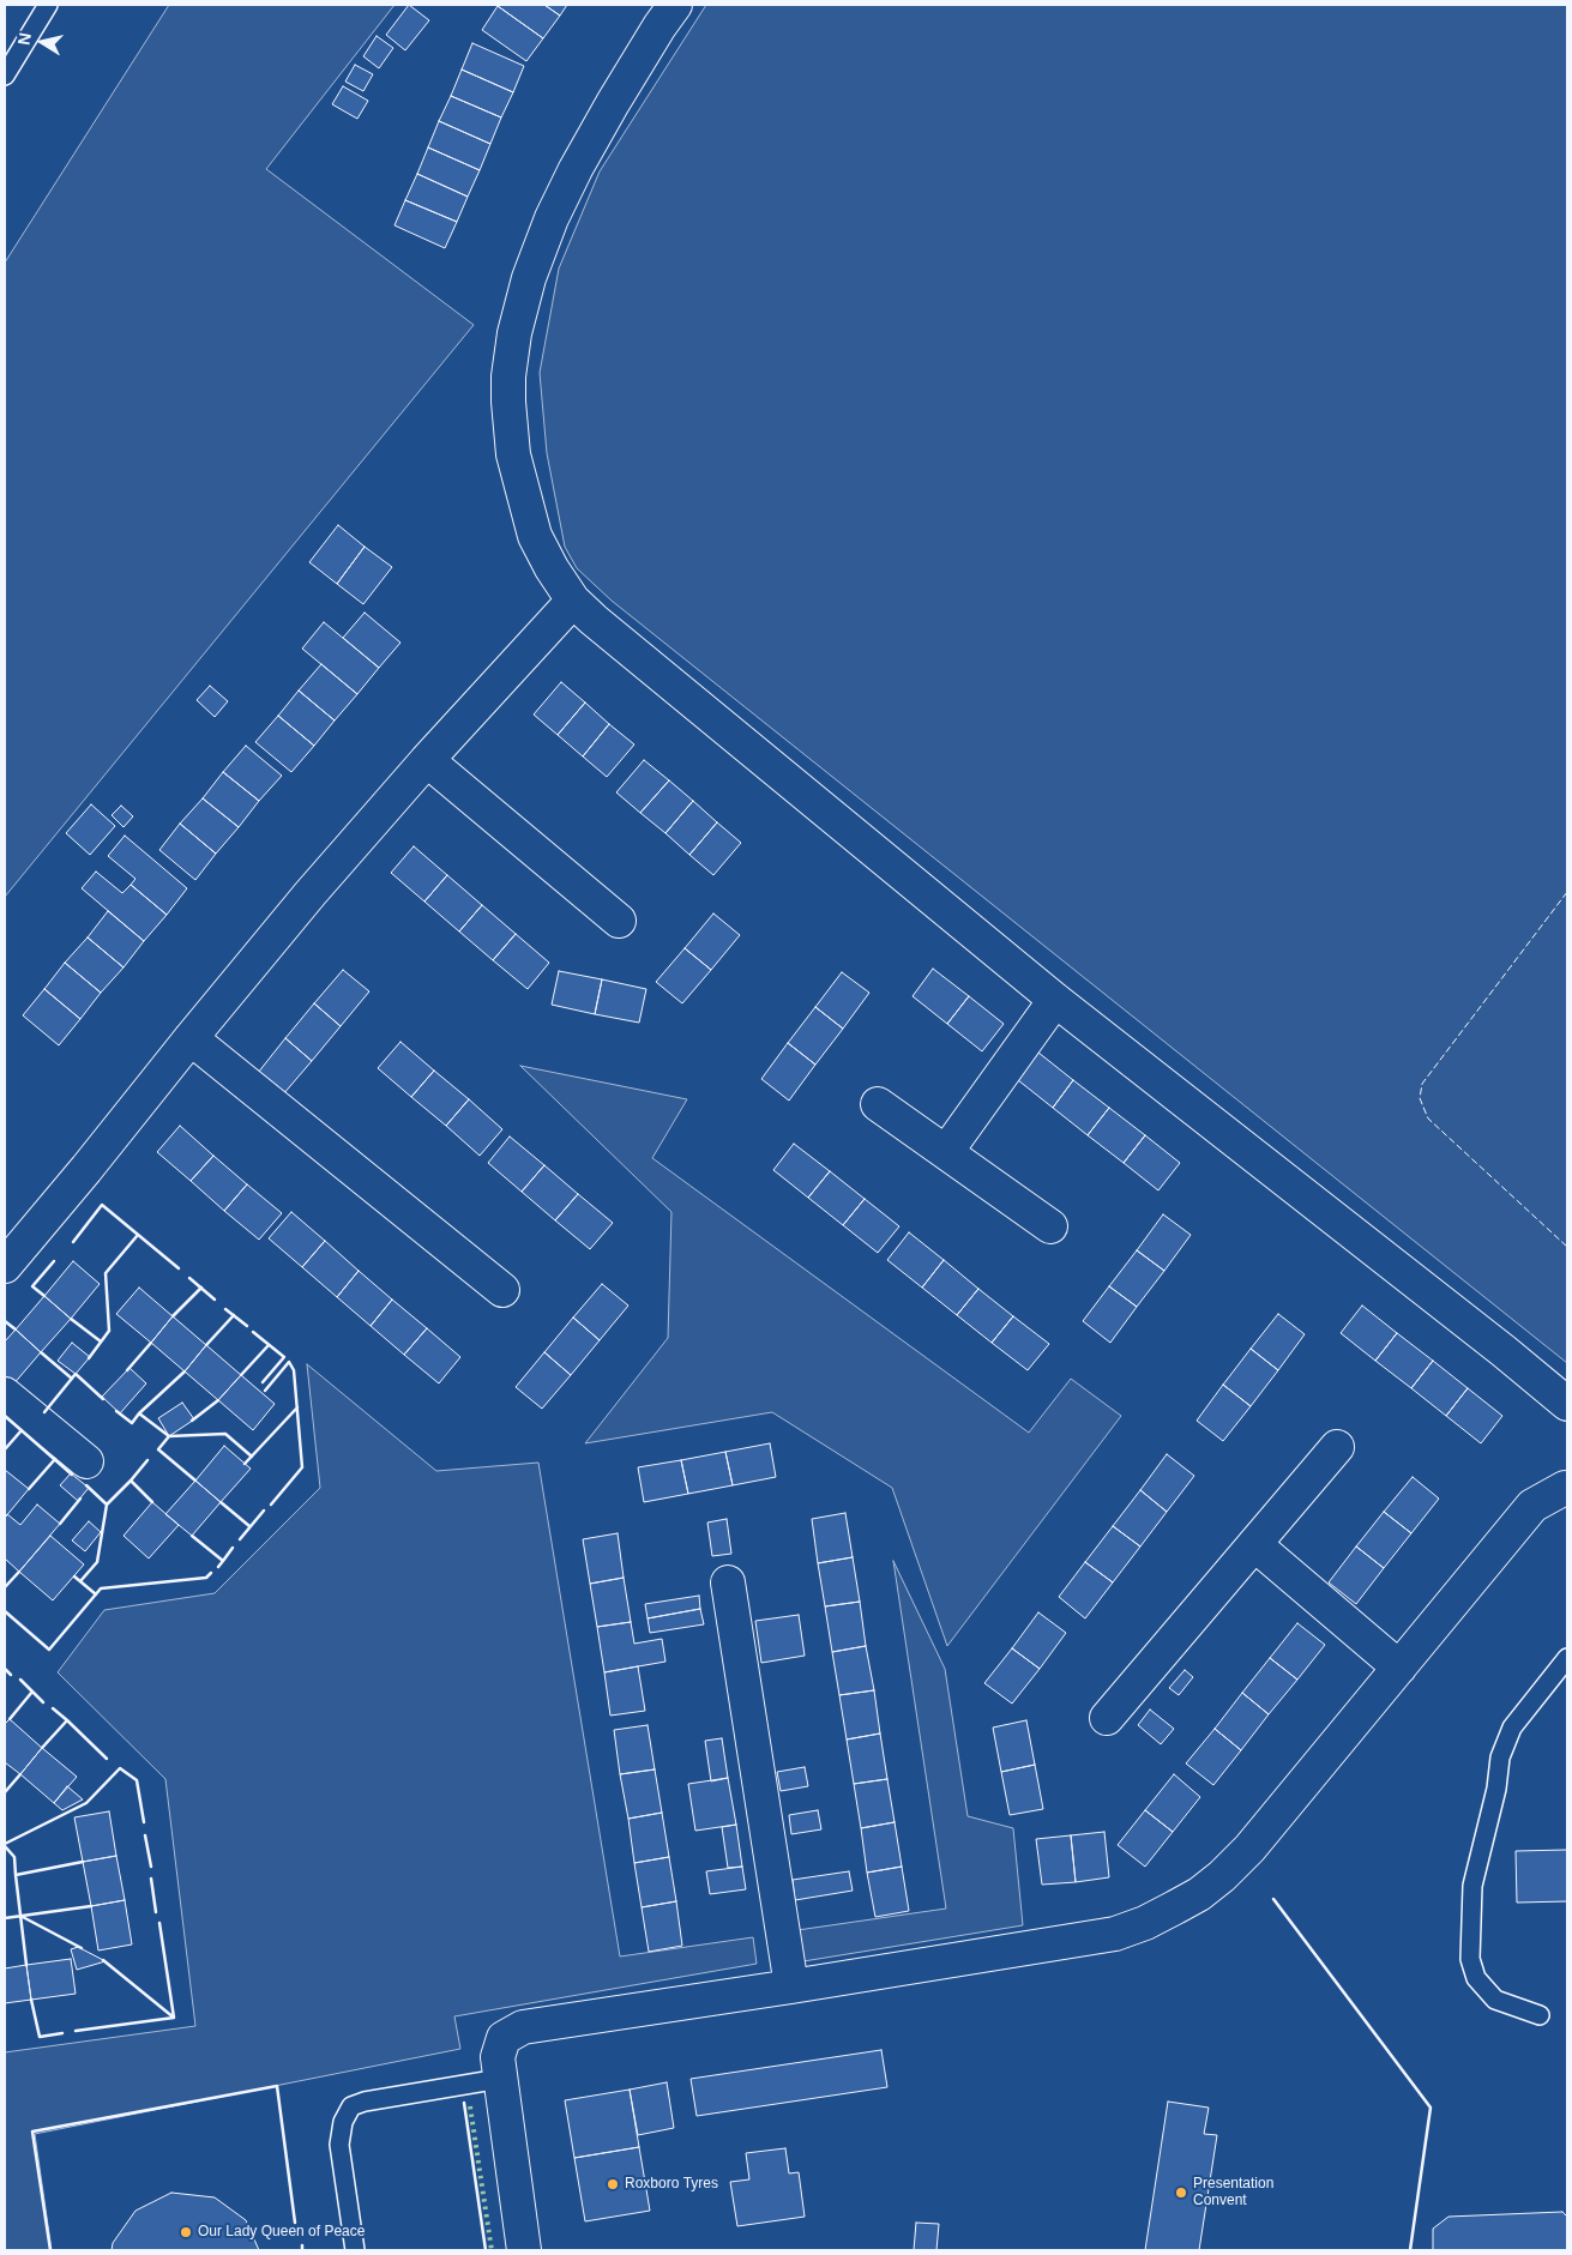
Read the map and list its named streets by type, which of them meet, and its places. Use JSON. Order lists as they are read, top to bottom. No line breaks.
{"places":["Roxboro Tyres","Presentation Convent","Our Lady Queen of Peace"],"north":"left"}
